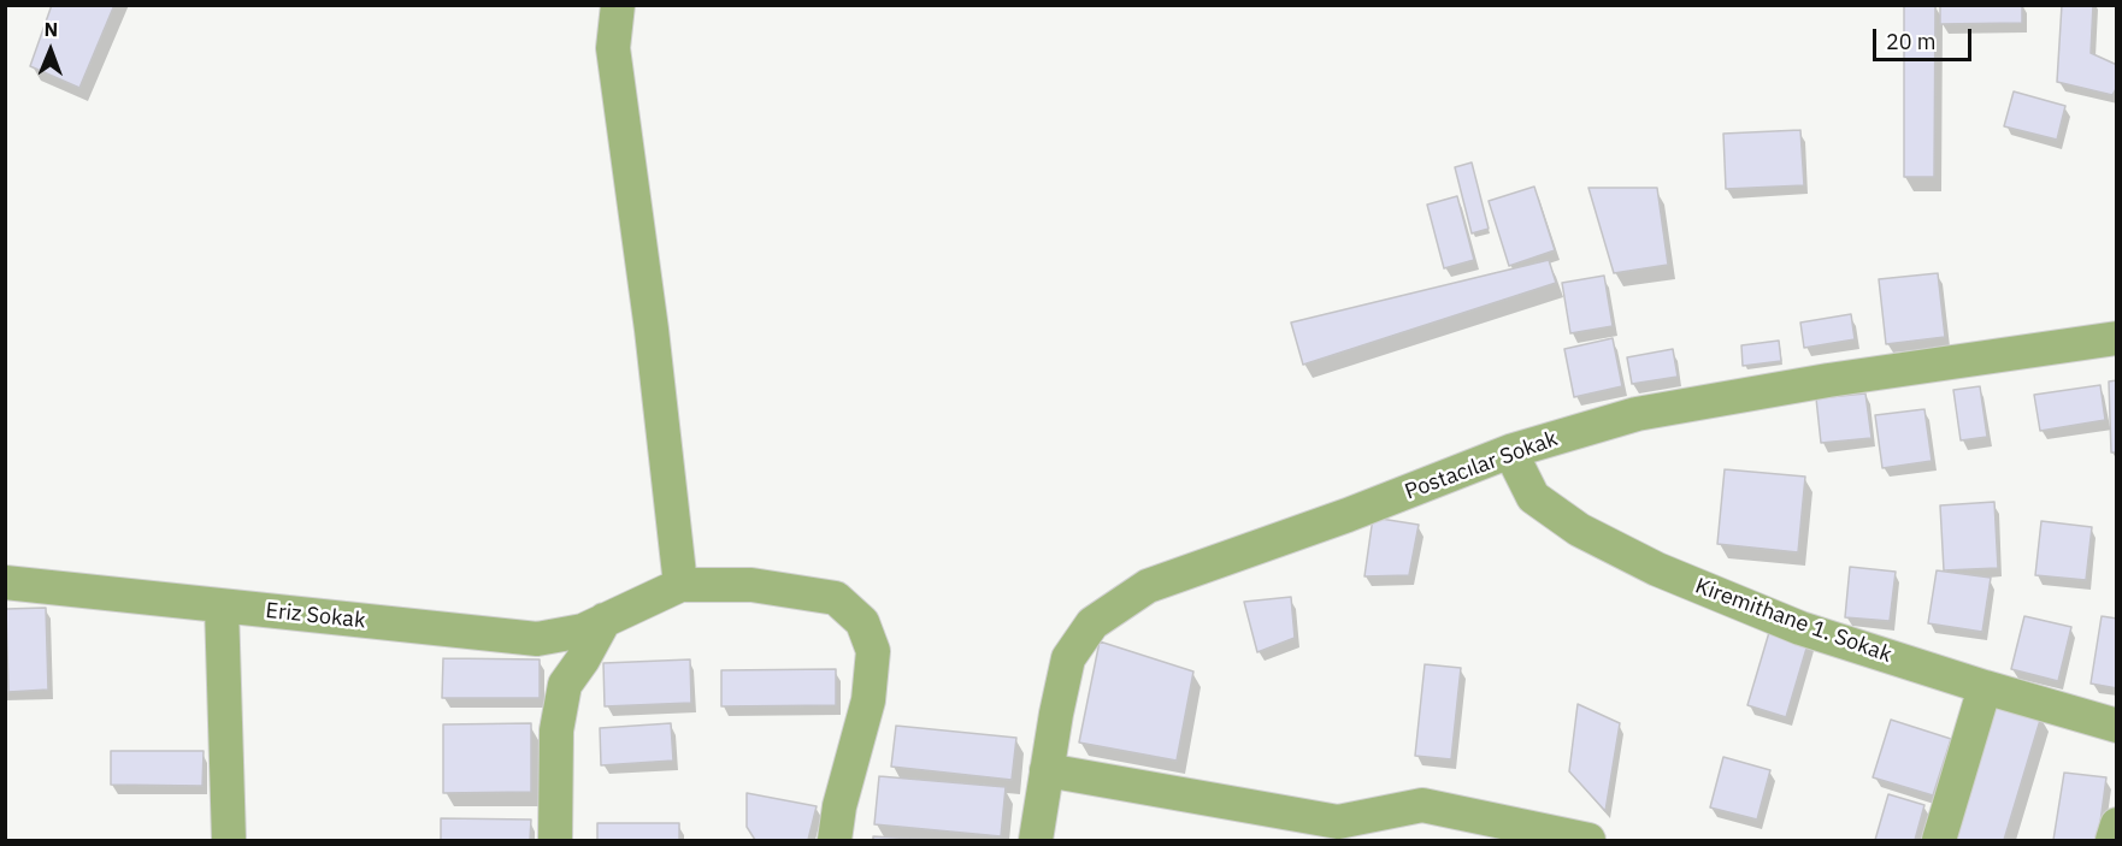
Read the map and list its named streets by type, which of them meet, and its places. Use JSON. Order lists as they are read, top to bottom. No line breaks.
{"streets":{"street":["Postacılar Sokak","Eriz Sokak","Kiremithane 1. Sokak"]},"crossings":[["Postacılar Sokak","Kiremithane 1. Sokak"]],"scale_bar":"20 m","north":"top"}
